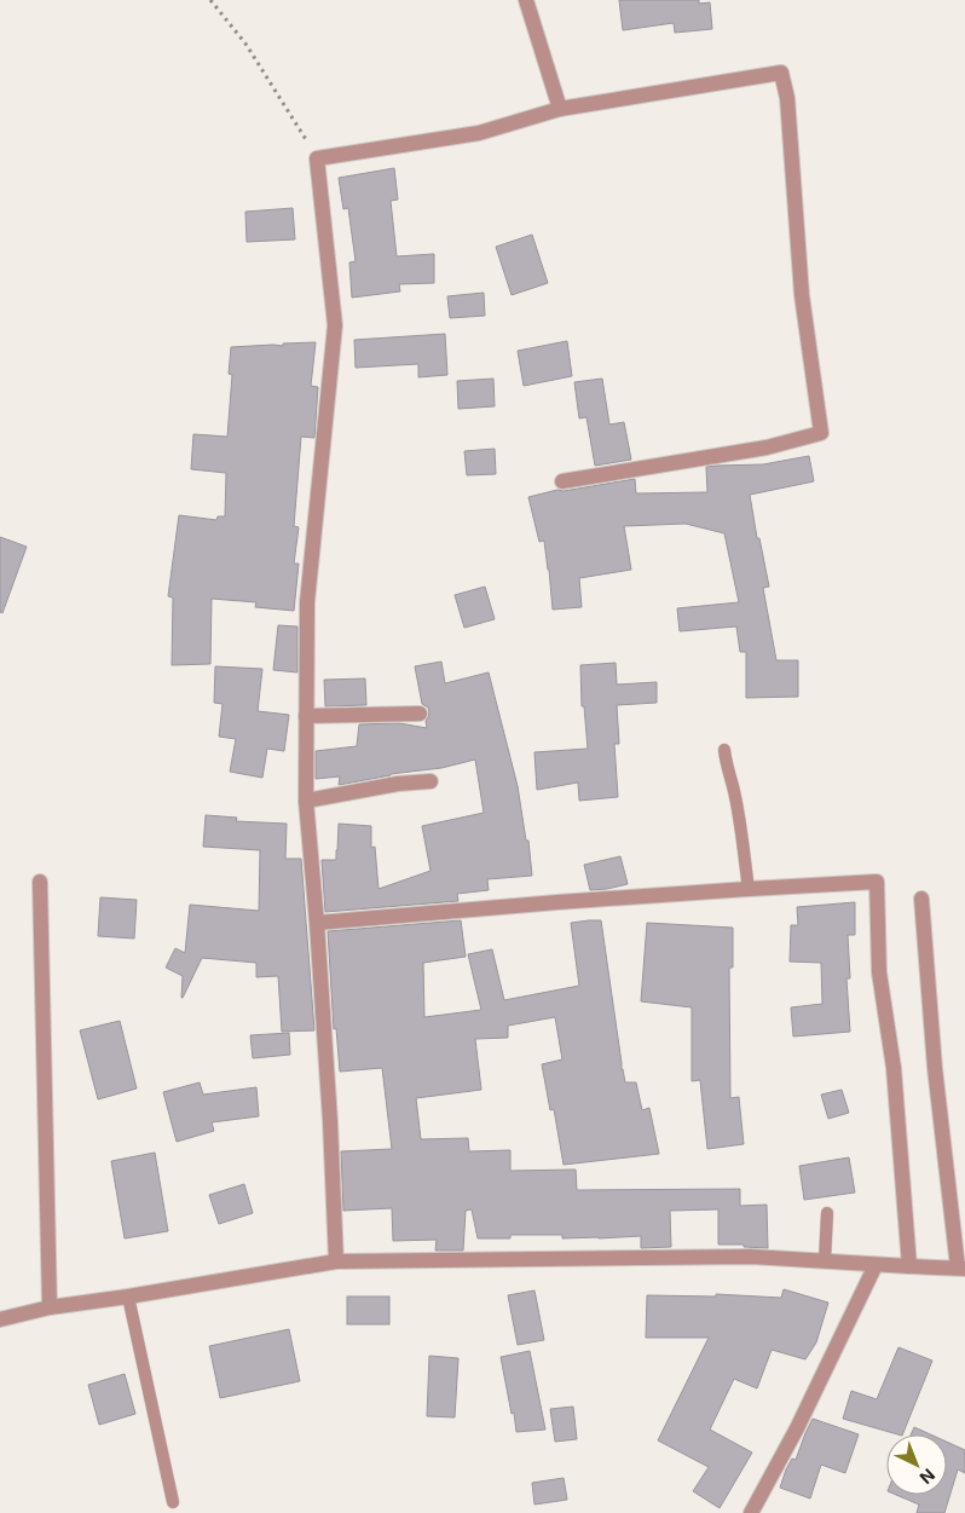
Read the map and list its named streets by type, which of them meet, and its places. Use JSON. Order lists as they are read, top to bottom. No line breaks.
{"north":"bottom right"}
